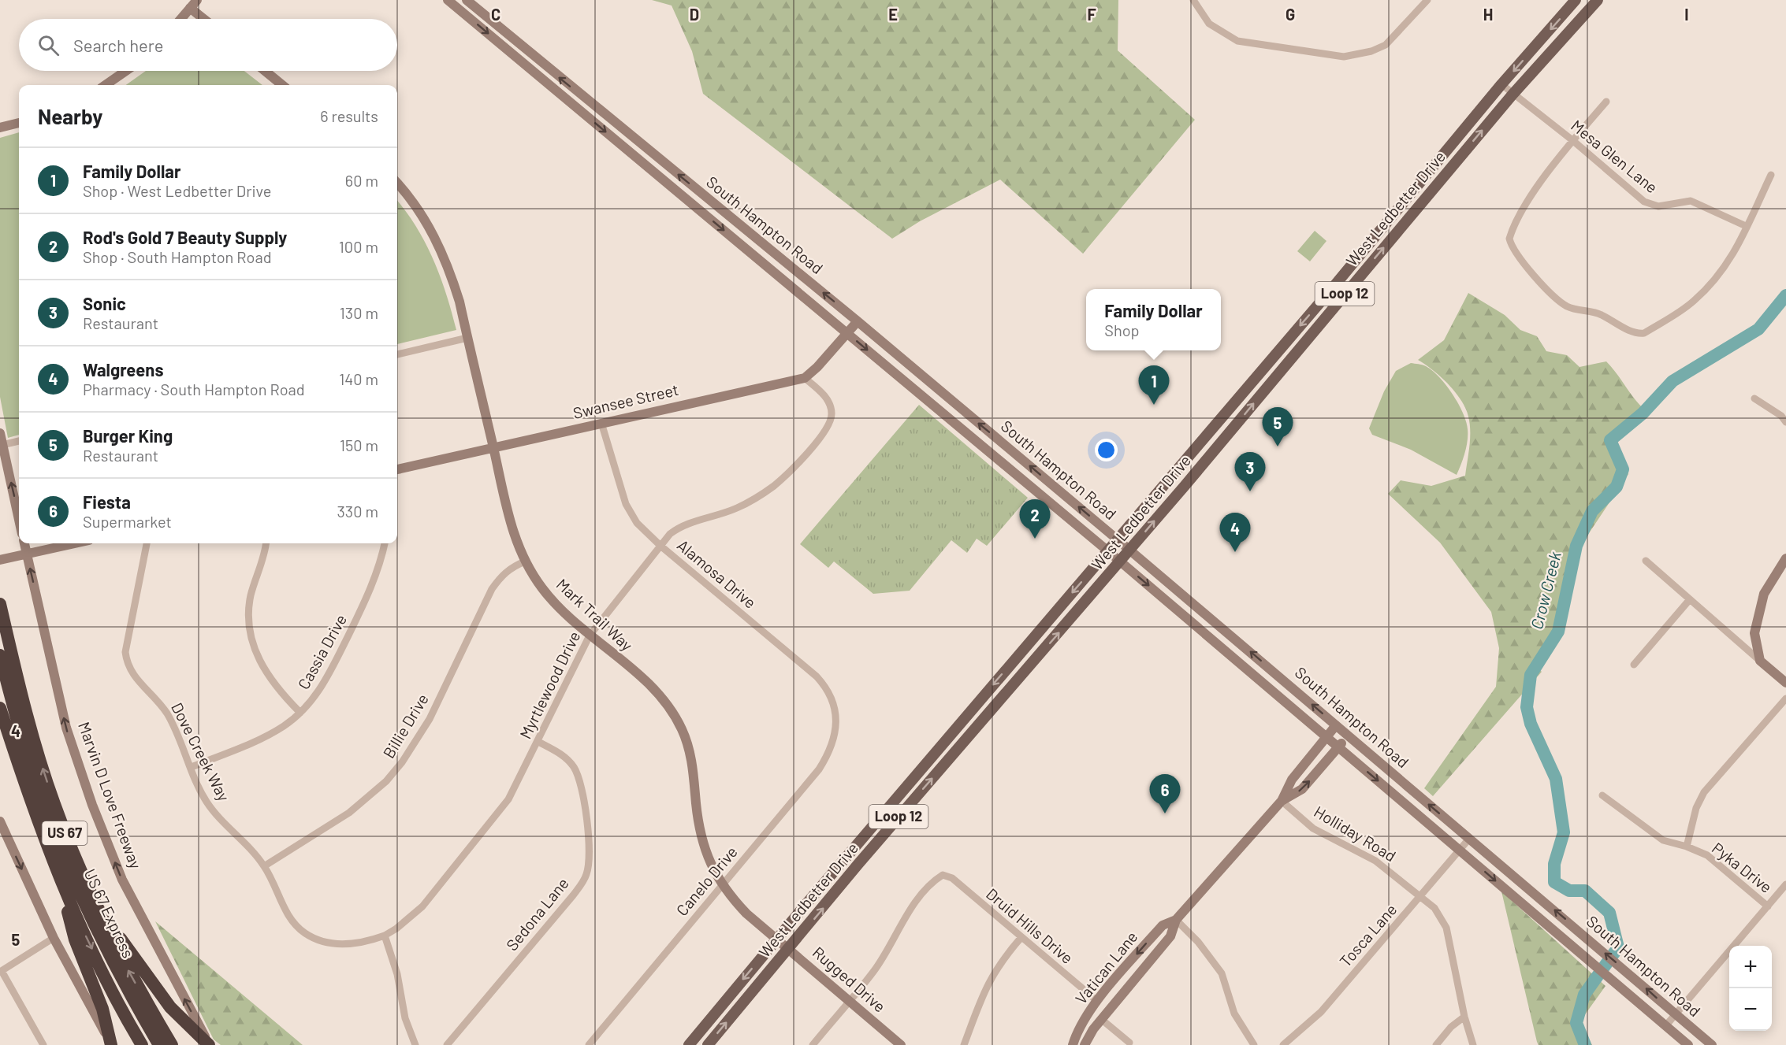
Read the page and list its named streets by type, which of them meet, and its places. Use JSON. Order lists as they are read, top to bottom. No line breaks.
{"streets":{"highway":["US 67","US 67 Express"],"main road":["West Ledbetter Drive","South Hampton Road","Loop 12","Swansee Street","Mark Trail Way","Marvin D Love Freeway","Vatican Lane","Rugged Drive"],"street":["Mesa Glen Lane","Alamosa Drive","Cassia Drive","Myrtlewood Drive","Billie Drive","Dove Creek Way","Holliday Road","Pyka Drive","Canelo Drive","Sedona Lane","Druid Hills Drive","Tosca Lane"]},"crossings":[["Mesa Glen Lane","West Ledbetter Drive"],["West Ledbetter Drive","South Hampton Road"],["West Ledbetter Drive","Mark Trail Way"],["West Ledbetter Drive","Rugged Drive"],["South Hampton Road","Tosca Lane"],["South Hampton Road","Vatican Lane"],["Swansee Street","Alamosa Drive"],["Swansee Street","Mark Trail Way"],["Swansee Street","Myrtlewood Drive"],["Alamosa Drive","Myrtlewood Drive"],["Alamosa Drive","Canelo Drive"],["Mark Trail Way","Myrtlewood Drive"],["Mark Trail Way","Billie Drive"],["Mark Trail Way","Canelo Drive"],["Mark Trail Way","Rugged Drive"],["Cassia Drive","Dove Creek Way"],["Myrtlewood Drive","Dove Creek Way"],["Myrtlewood Drive","Sedona Lane"],["Billie Drive","Dove Creek Way"],["Holliday Road","Tosca Lane"],["Holliday Road","Vatican Lane"],["Druid Hills Drive","Vatican Lane"],["Druid Hills Drive","Rugged Drive"]],"one_way":["Marvin D Love Freeway"],"water":["Crow Creek"],"page":{"search":"Search here","heading":["Nearby","6 results"],"list":[{"mark":"1","name":"Family Dollar","note":"Shop · West Ledbetter Drive","value":"60 m"},{"mark":"2","name":"Rod's Gold 7 Beauty Supply","note":"Shop · South Hampton Road","value":"100 m"},{"mark":"3","name":"Sonic","note":"Restaurant","value":"130 m"},{"mark":"4","name":"Walgreens","note":"Pharmacy · South Hampton Road","value":"140 m"},{"mark":"5","name":"Burger King","note":"Restaurant","value":"150 m"},{"mark":"6","name":"Fiesta","note":"Supermarket","value":"330 m"}],"popup":["Family Dollar","Shop"],"pins":["1","5","3","2","4","6"],"map_buttons":["+","−"]},"grid":{"columns":["C","D","E","F","G","H","I"],"rows":["4","5"]}}
